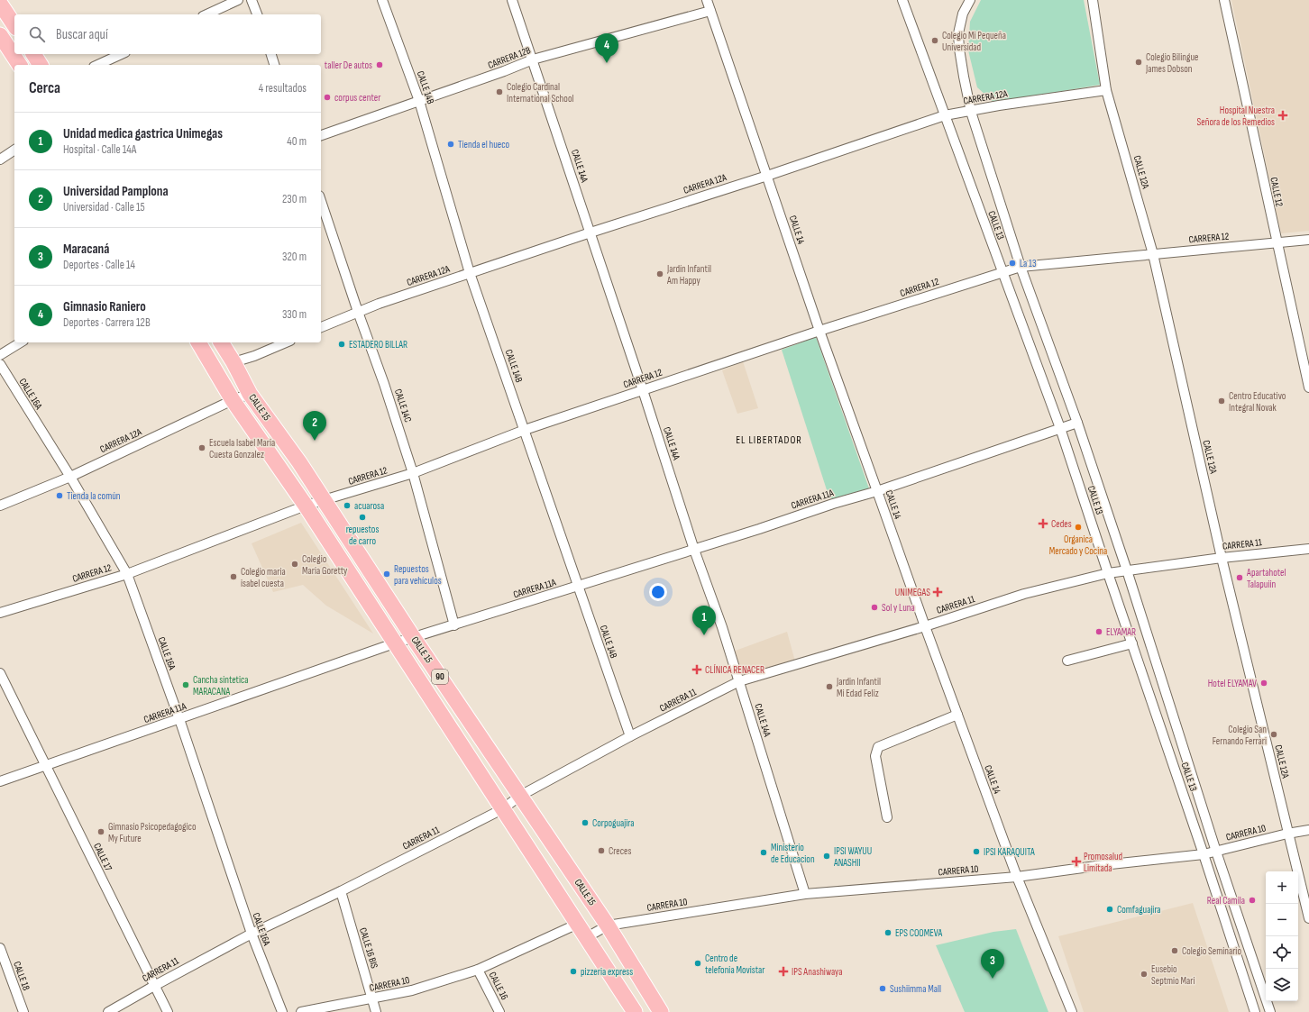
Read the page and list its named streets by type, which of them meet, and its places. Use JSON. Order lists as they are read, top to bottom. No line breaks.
{"streets":{"highway":["CALLE 15","90"],"street":["CARRERA 12B","CALLE 14B","CARRERA 12A","CALLE 14A","CALLE 12A","CALLE 12","CALLE 13","CALLE 14","CARRERA 12","CALLE 16A","CALLE 14C","CARRERA 11A","CARRERA 11","CARRERA 10","CALLE 17","CALLE 16 BIS","CALLE 18","CALLE 16"]},"crossings":[["CARRERA 12B","CALLE 14B"],["CARRERA 12B","CALLE 14A"],["CARRERA 12B","CALLE 14"],["CALLE 14B","CARRERA 12A"],["CALLE 14B","CARRERA 12"],["CALLE 14B","CARRERA 11A"],["CALLE 14B","CARRERA 11"],["CARRERA 12A","CALLE 14A"],["CARRERA 12A","CALLE 12A"],["CARRERA 12A","CALLE 13"],["CARRERA 12A","CALLE 14"],["CARRERA 12A","CALLE 16A"],["CARRERA 12A","CALLE 14C"],["CARRERA 12A","CALLE 15"],["CALLE 14A","CARRERA 12"],["CALLE 14A","CARRERA 11A"],["CALLE 14A","CARRERA 11"],["CALLE 14A","CARRERA 10"],["CALLE 12A","CARRERA 12"],["CALLE 12A","CARRERA 11"],["CALLE 12A","CARRERA 10"],["CALLE 12","CARRERA 12"],["CALLE 13","CARRERA 12"],["CALLE 13","CARRERA 11A"],["CALLE 13","CARRERA 11"],["CALLE 13","CARRERA 10"],["CALLE 14","CARRERA 12"],["CALLE 14","CARRERA 11A"],["CALLE 14","CARRERA 11"],["CALLE 14","CARRERA 10"],["CARRERA 12","CALLE 16A"],["CARRERA 12","CALLE 14C"],["CARRERA 12","CALLE 15"],["CALLE 16A","CARRERA 11A"],["CALLE 16A","CARRERA 11"],["CALLE 14C","CARRERA 11A"],["CALLE 15","CARRERA 11A"],["CALLE 15","CARRERA 11"],["CALLE 15","CARRERA 10"],["CARRERA 11A","CALLE 17"],["CARRERA 11","CALLE 17"],["CARRERA 11","CALLE 16 BIS"],["CARRERA 10","CALLE 16 BIS"],["CARRERA 10","CALLE 16"]],"districts":["EL LIBERTADOR"],"places":{"other":["Colegio Mi Pequeña Universidad","Colegio Bilingue James Dobson","taller De autos","Colegio Cardinal International School","corpus center","Tienda el hueco","La 13","Jardín Infantil Am Happy","ESTADERO BILLAR","Centro Educativo Integral Novak","Escuela Isabel Maria Cuesta Gonzalez","Tienda la común","acuarosa","repuestos de carro","Organica Mercado y Cocina","Colegio Maria Goretty","Repuestos para vehículos","Colegio maria isabel cuesta","Apartahotel Talapuiin","Sol y Luna","ELYAMAR","Hotel ELYAMAV","Cancha sintetica MARACANA","Jardin Infantil Mi Edad Feliz","Colegio San Fernando Ferrari","Corpoguajira","Gimnasio Psicopedagogico My Future","Creces","IPSI KARAQUITA","Ministerio de Educacion","IPSI WAYUU ANASHII","Real Camila","Comfaguajira","EPS COOMEVA","Colegio Seminario","Centro de telefonia Movistar","pizzeria express","Eusebio Septmio Mari","Sushiimma Mall"],"health":["Hospital Nuestra Señora de los Remedios","Cedes","UNIMEGAS","CLÍNICA RENACER","Promosalud Limitada","IPS Anashiwaya"]},"page":{"search":"Buscar aquí","pins":["4","2","1","3"],"heading":["Cerca","4 resultados"],"list":[{"mark":"1","name":"Unidad medica gastrica Unimegas","note":"Hospital · Calle 14A","value":"40 m"},{"mark":"2","name":"Universidad Pamplona","note":"Universidad · Calle 15","value":"230 m"},{"mark":"3","name":"Maracaná","note":"Deportes · Calle 14","value":"320 m"},{"mark":"4","name":"Gimnasio Raniero","note":"Deportes · Carrera 12B","value":"330 m"}],"map_buttons":["+","−"]}}
